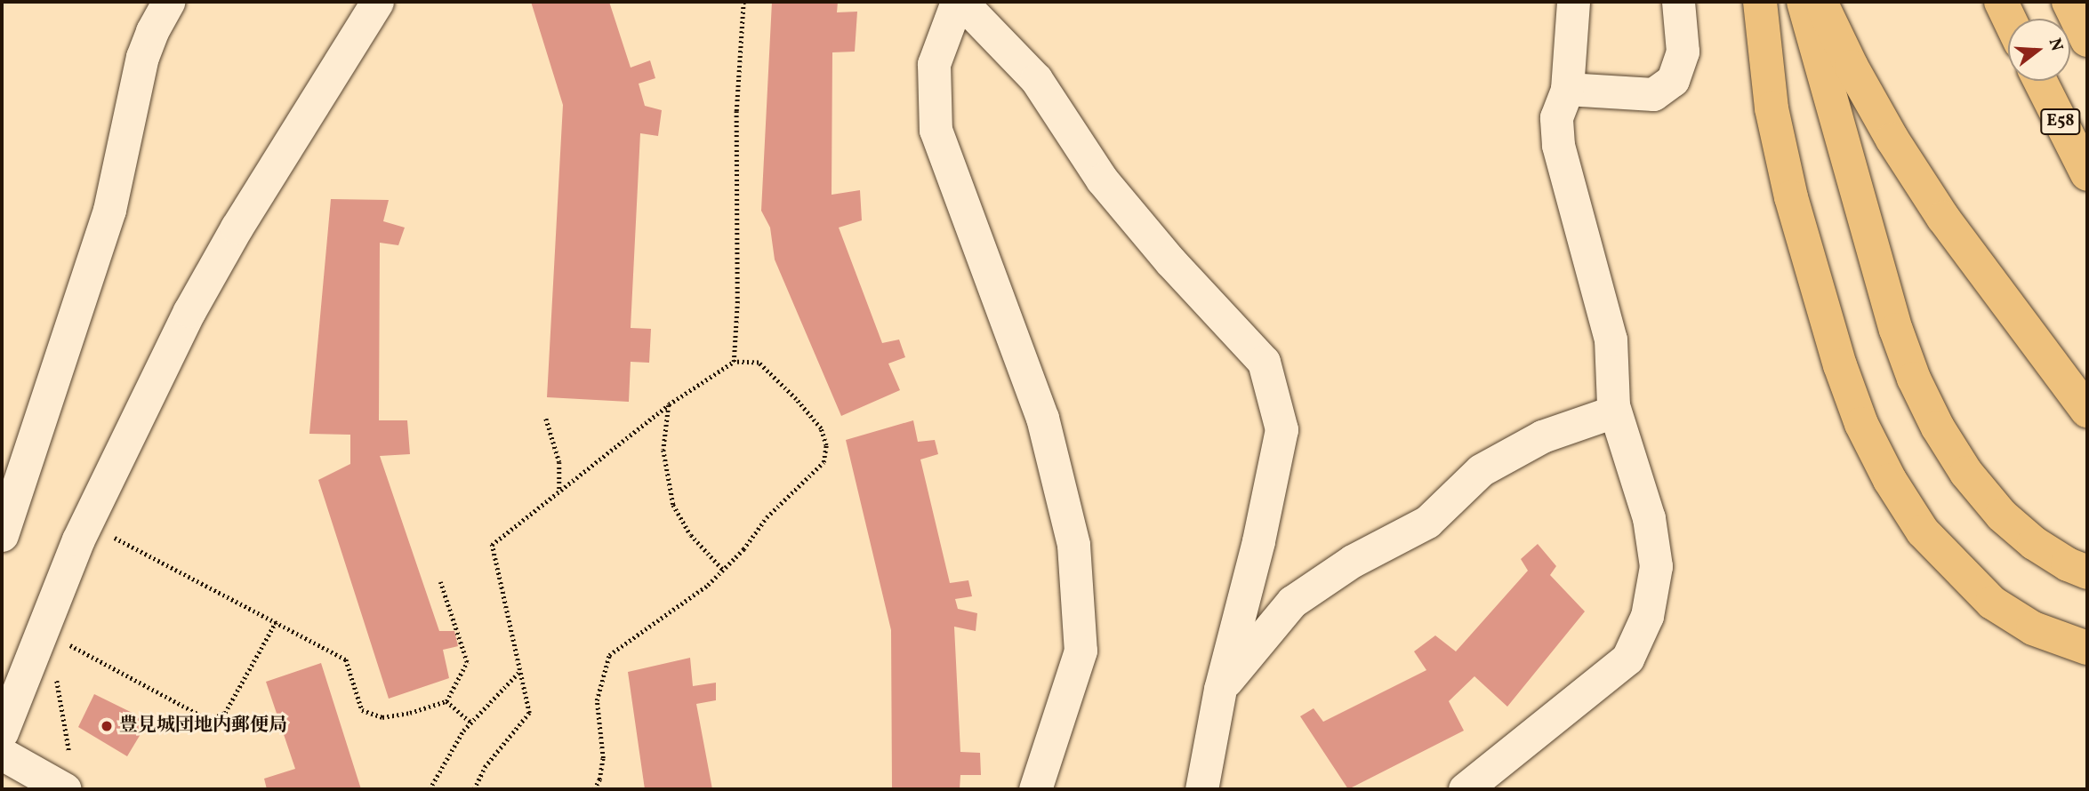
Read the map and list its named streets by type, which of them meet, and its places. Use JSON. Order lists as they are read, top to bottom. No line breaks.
{"streets":{"highway":["E58"]},"places":["豊見城団地内郵便局"],"north":"right"}
